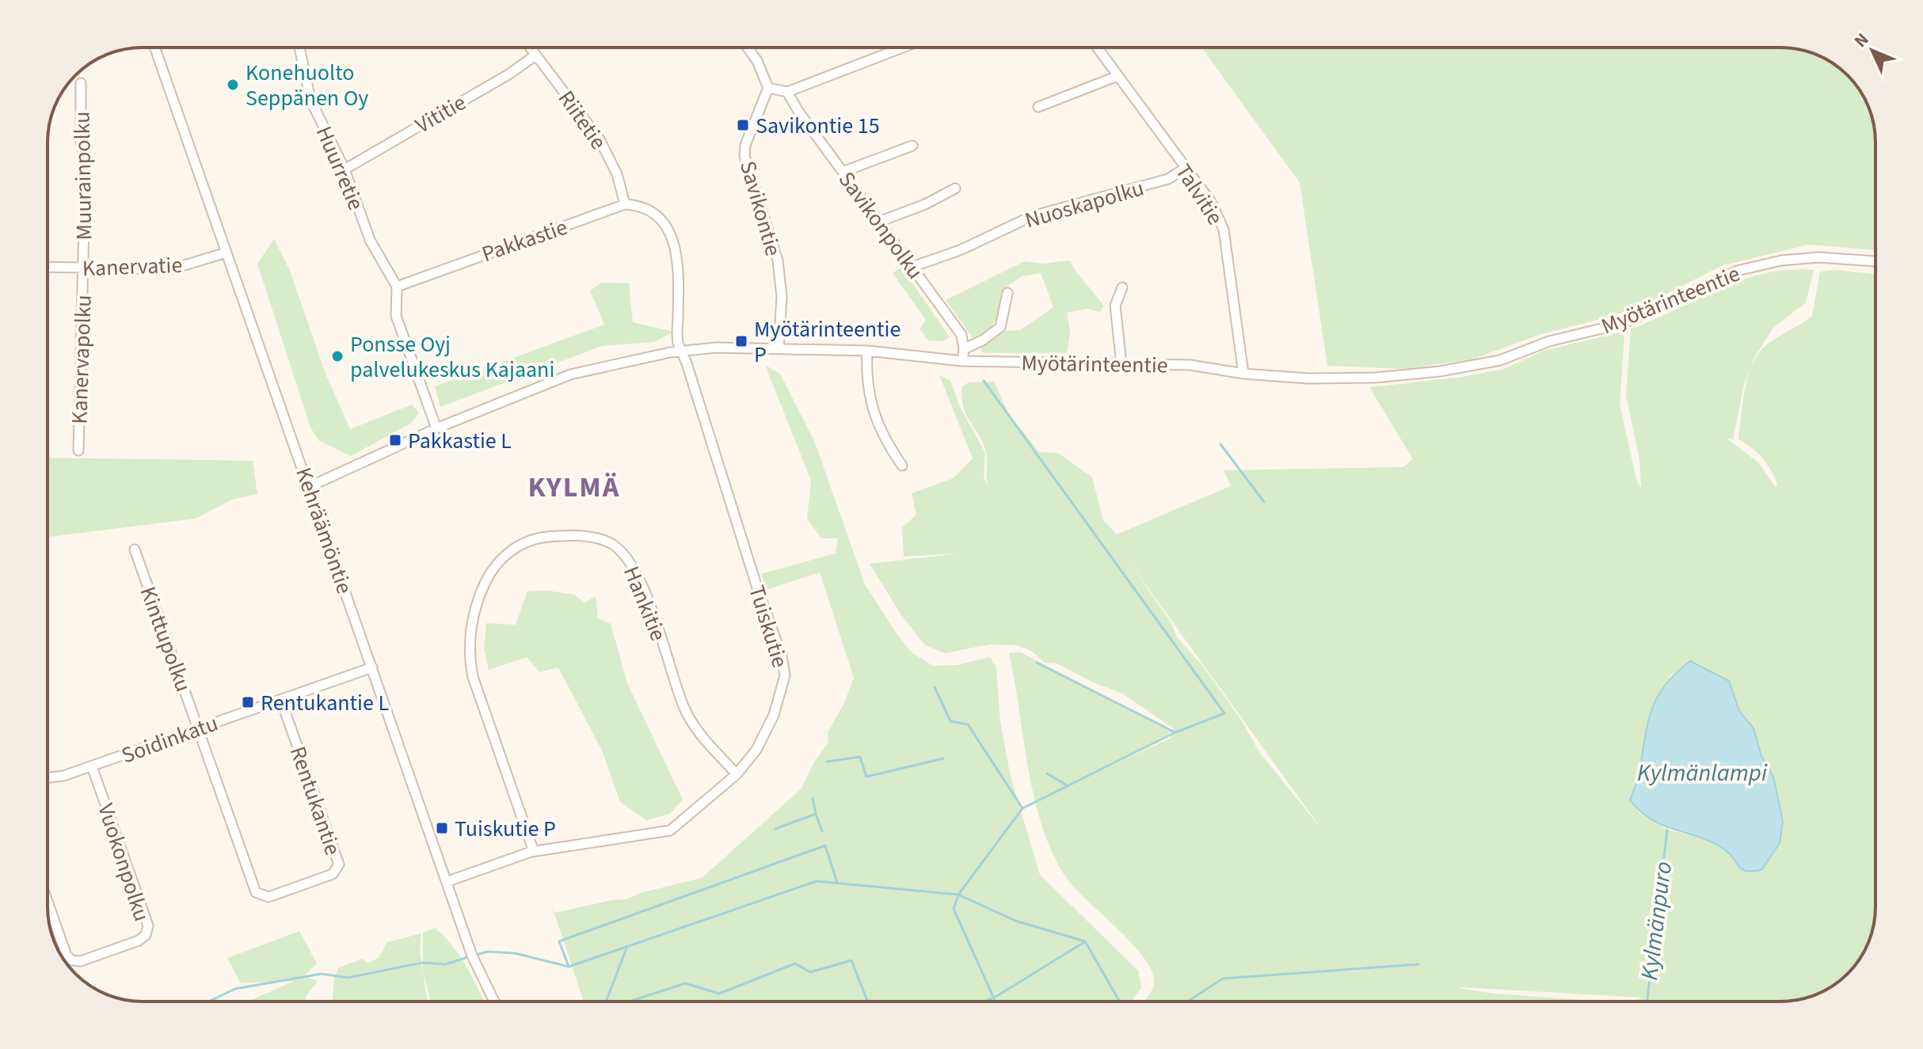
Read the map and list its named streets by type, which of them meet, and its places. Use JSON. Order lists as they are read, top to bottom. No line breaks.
{"streets":{"street":["Vititie","Riitetie","Huurretie","Muurainpolku","Talvitie","Nuoskapolku","Savikontie","Savikonpolku","Pakkastie","Kanervatie","Myötärinteentie","Kanervapolku","Kehräämöntie","Hankitie","Tuiskutie","Kinttupolku","Soidinkatu","Rentukantie","Vuokonpolku"]},"crossings":[["Vititie","Riitetie"],["Vititie","Huurretie"],["Riitetie","Pakkastie"],["Huurretie","Pakkastie"],["Muurainpolku","Kanervatie"],["Muurainpolku","Kanervapolku"],["Talvitie","Nuoskapolku"],["Talvitie","Myötärinteentie"],["Nuoskapolku","Savikonpolku"],["Savikontie","Myötärinteentie"],["Kanervatie","Kanervapolku"],["Kanervatie","Kehräämöntie"],["Myötärinteentie","Kehräämöntie"],["Myötärinteentie","Tuiskutie"],["Kehräämöntie","Tuiskutie"],["Kehräämöntie","Soidinkatu"],["Hankitie","Tuiskutie"],["Kinttupolku","Soidinkatu"],["Kinttupolku","Rentukantie"],["Soidinkatu","Rentukantie"],["Soidinkatu","Vuokonpolku"]],"districts":["KYLMÄ"],"water":["Kylmänlampi","Kylmänpuro"],"places":{"other":["Konehuolto Seppänen Oy","Ponsse Oyj palvelukeskus Kajaani"],"transit":["Savikontie 15","Myötärinteentie P","Pakkastie L","Rentukantie L","Tuiskutie P"]},"north":"top left"}
